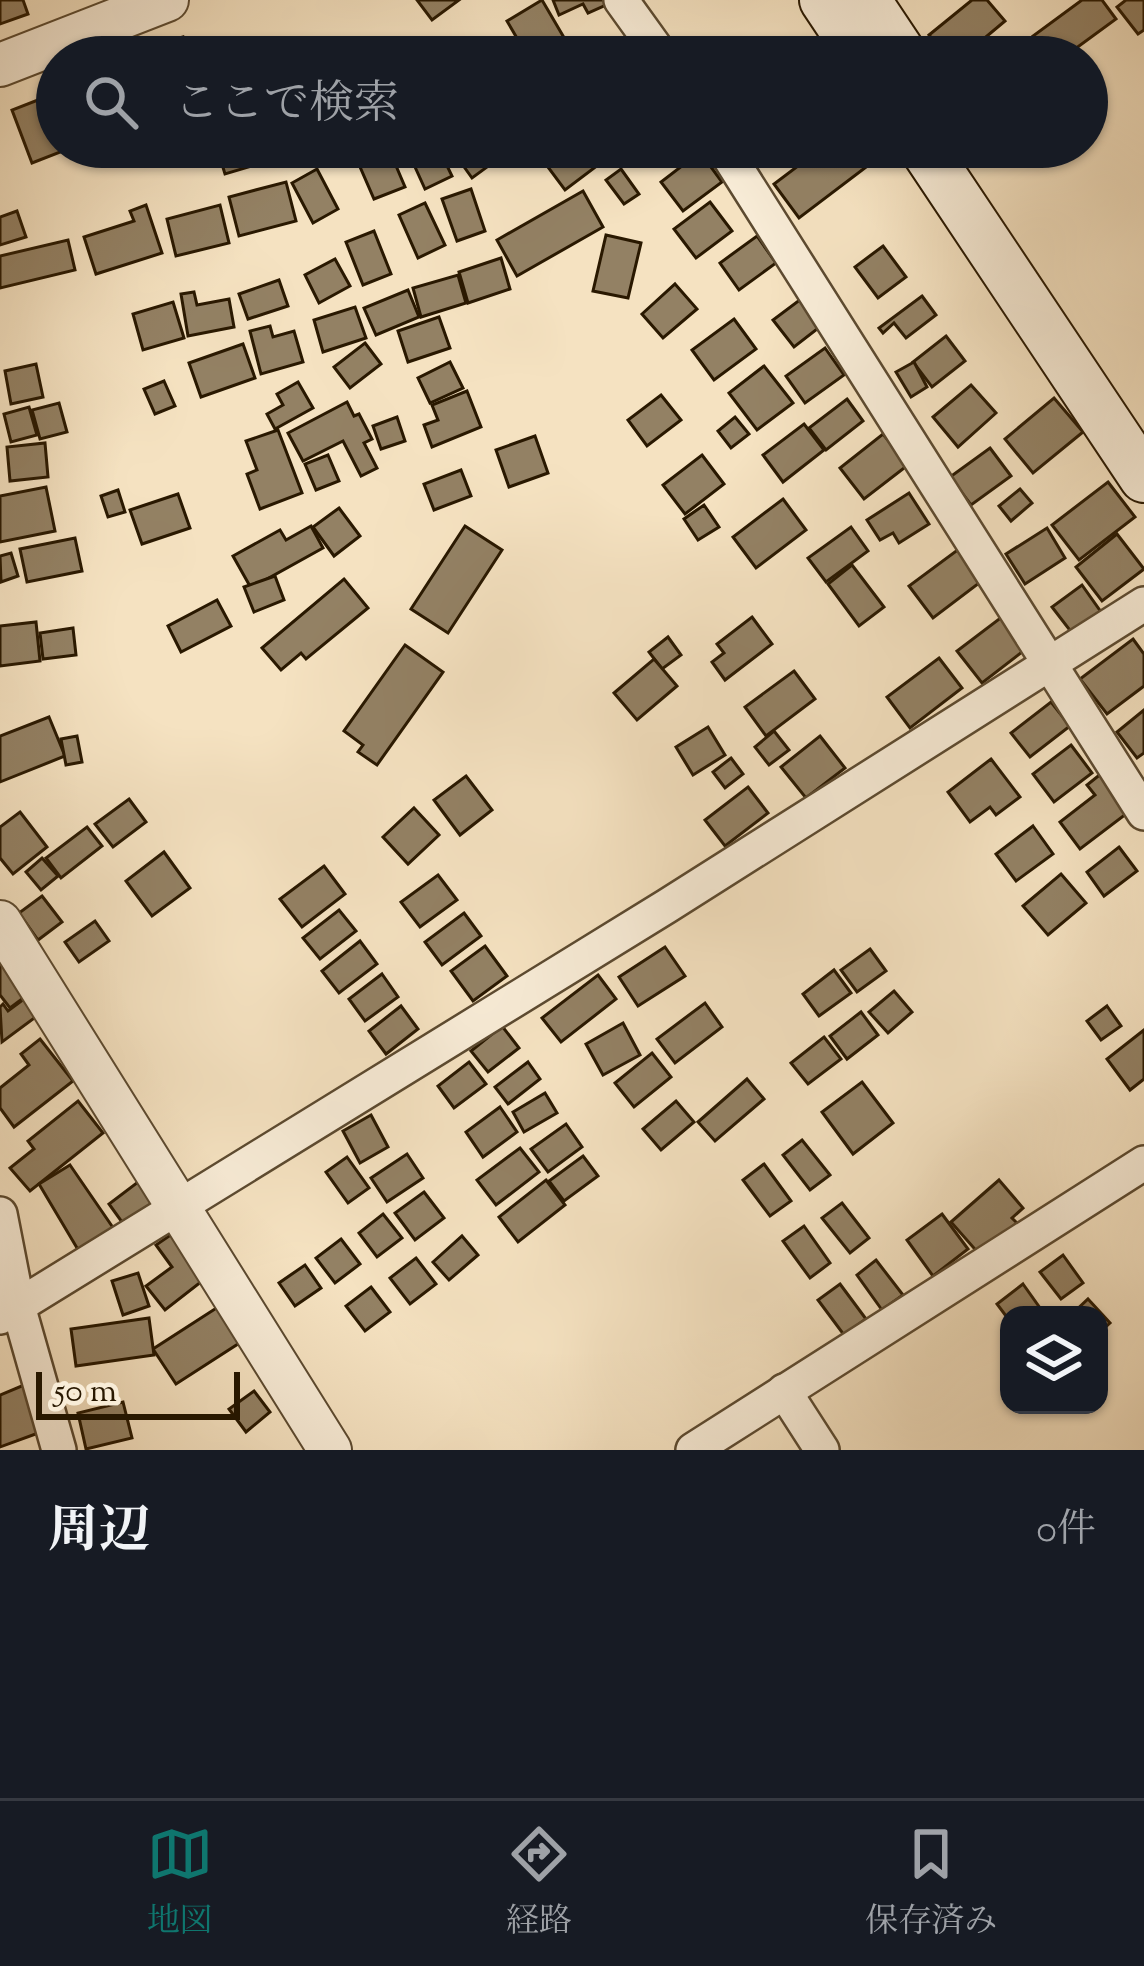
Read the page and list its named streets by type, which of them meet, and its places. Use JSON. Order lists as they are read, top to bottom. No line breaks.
{"scale_bar":"50 m","page":{"search":"ここで検索","scale":"50 m","heading":["周辺","0件"],"nav":["地図","経路","保存済み"]}}
